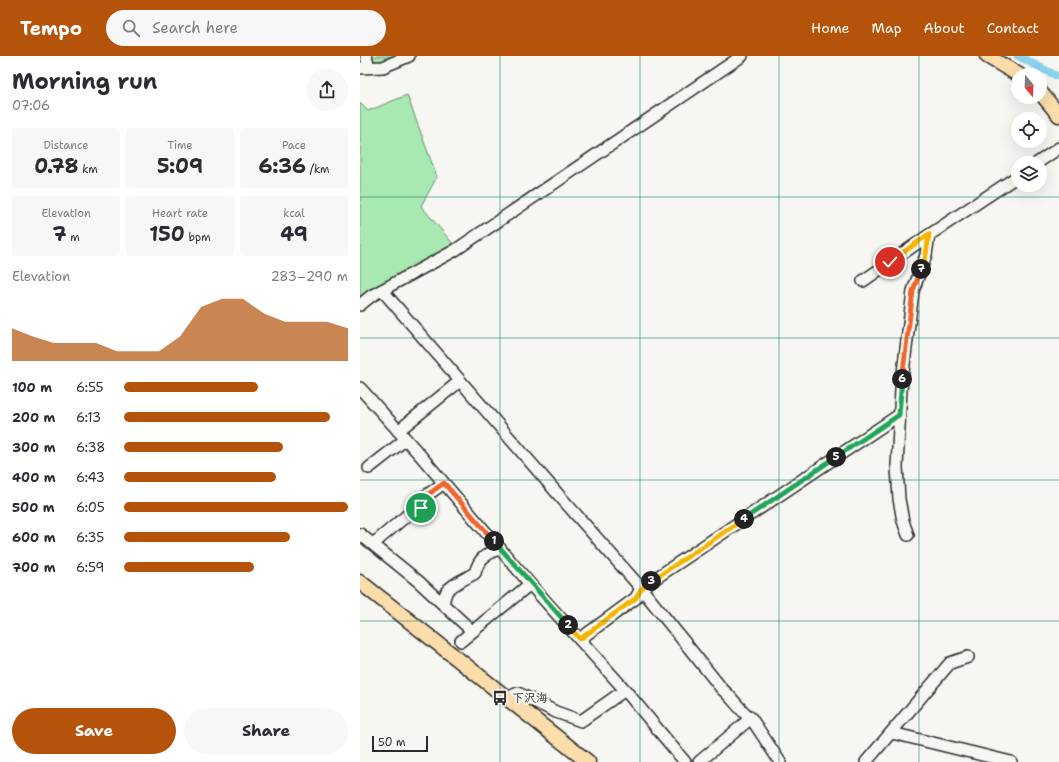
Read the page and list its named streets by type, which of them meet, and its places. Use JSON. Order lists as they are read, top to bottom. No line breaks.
{"places":{"bus stop":["下沢海"]},"scale_bar":"50 m","north":"bottom","page":{"header":"Tempo","search":"Search here","nav":["Home","Map","About","Contact"],"heading":["Morning run","07:06"],"stats":[["Distance","0.78 km"],["Time","5:09"],["Pace","6:36 /km"],["Elevation","7 m"],["Heart rate","150 bpm"],["kcal","49"]],"pins":["7","6","5","4","1","3","2"],"chart":["Elevation","283–290 m"],"list":[{"name":"100 m","note":"6:55"},{"name":"200 m","note":"6:13"},{"name":"300 m","note":"6:38"},{"name":"400 m","note":"6:43"},{"name":"500 m","note":"6:05"},{"name":"600 m","note":"6:35"},{"name":"700 m","note":"6:59"}],"buttons":["Save","Share"],"scale":"50 m"}}
